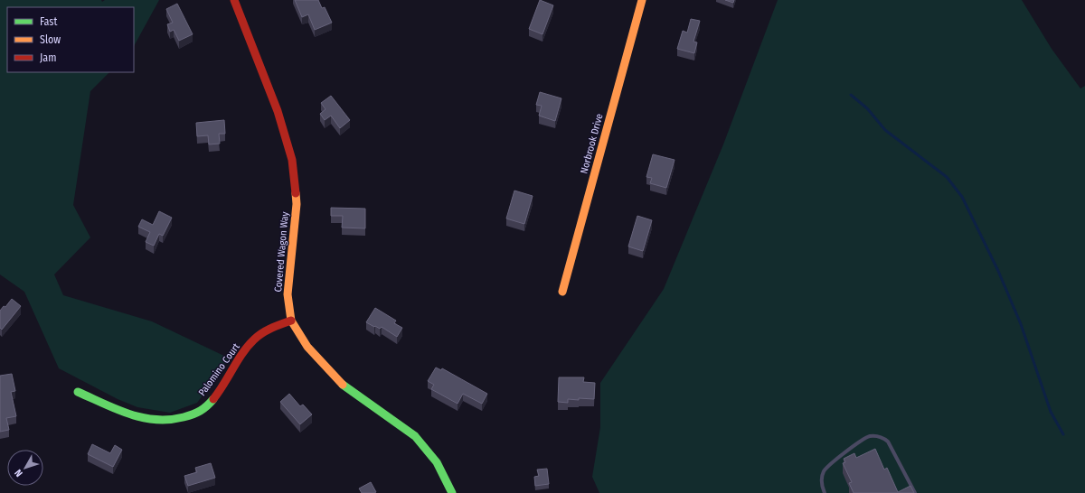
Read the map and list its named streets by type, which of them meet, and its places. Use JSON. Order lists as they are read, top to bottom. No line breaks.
{"streets":{"street":["Norbrook Drive","Covered Wagon Way","Palomino Court"]},"crossings":[["Covered Wagon Way","Palomino Court"]],"legend":["Fast","Slow","Jam"],"north":"bottom left"}
